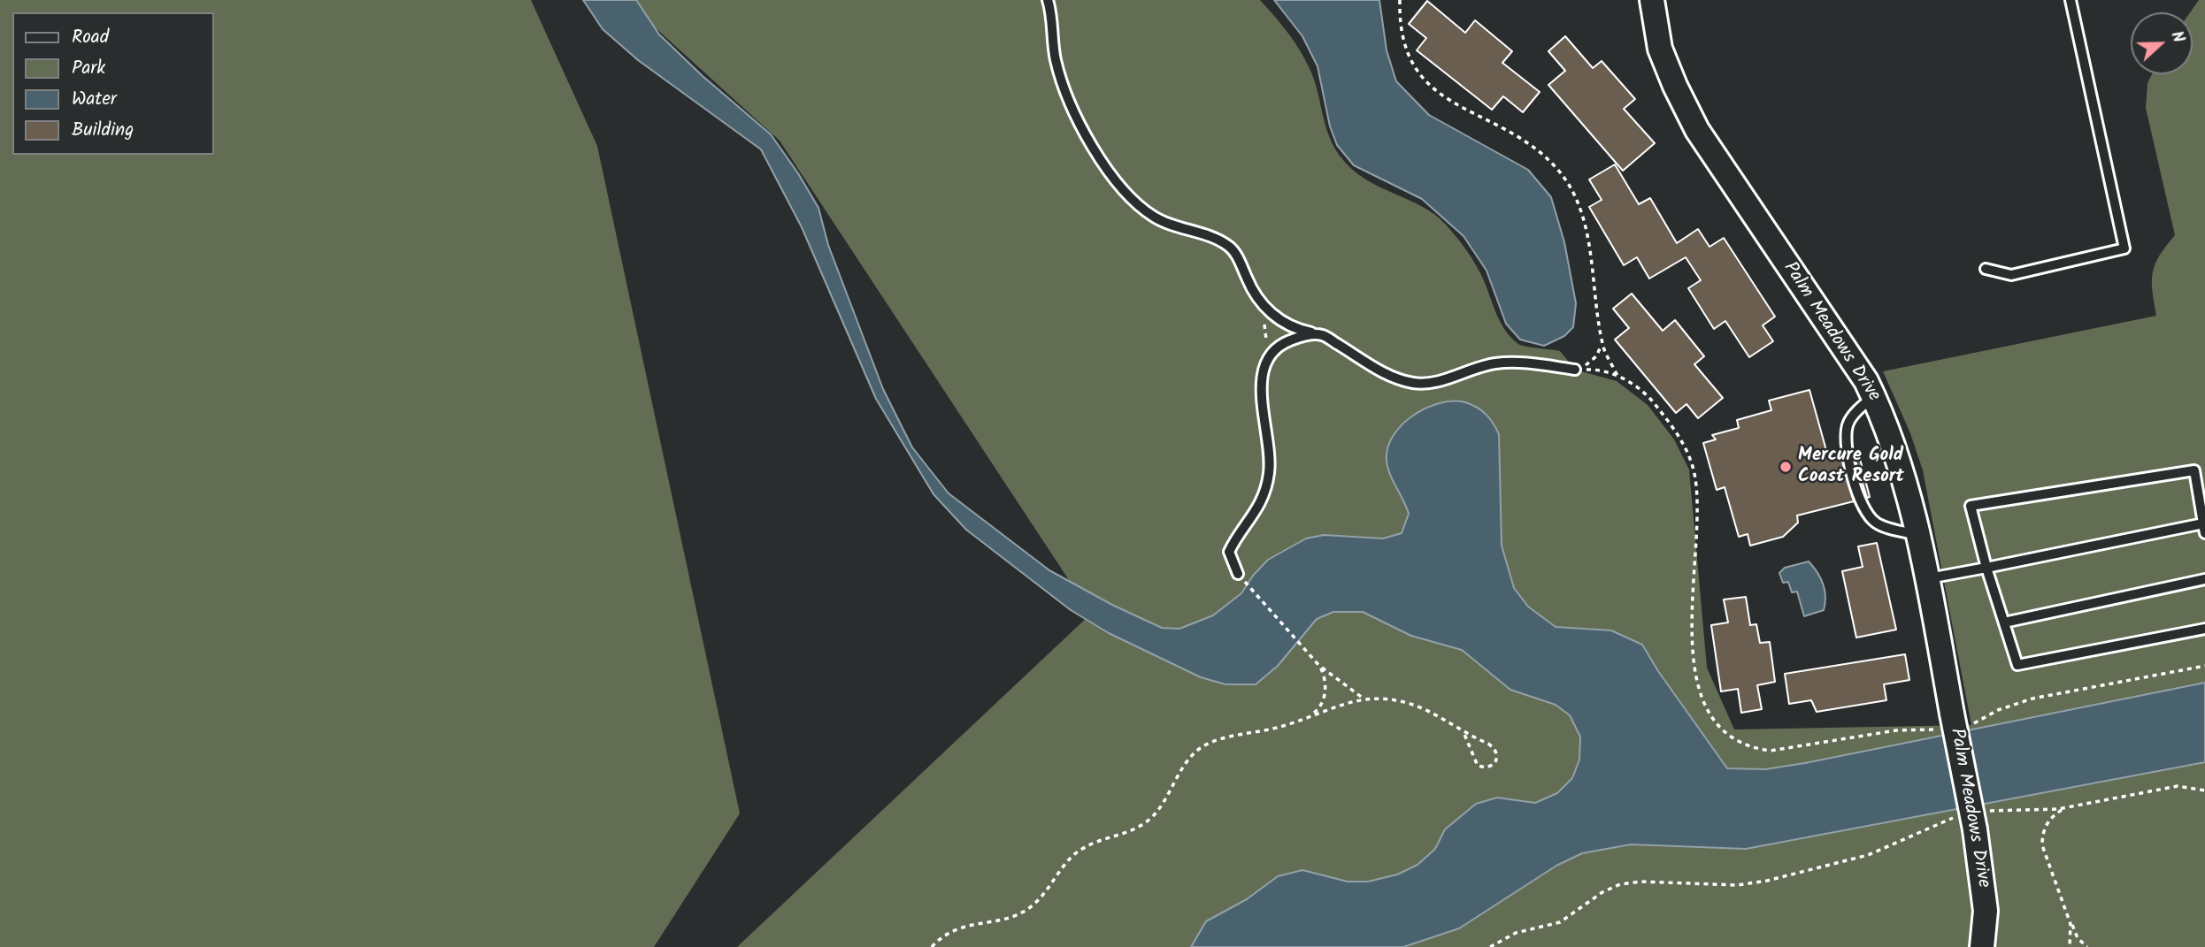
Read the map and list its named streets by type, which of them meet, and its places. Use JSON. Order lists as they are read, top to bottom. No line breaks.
{"streets":{"street":["Palm Meadows Drive"]},"places":["Mercure Gold Coast Resort"],"legend":["Road","Park","Water","Building"],"north":"right"}
